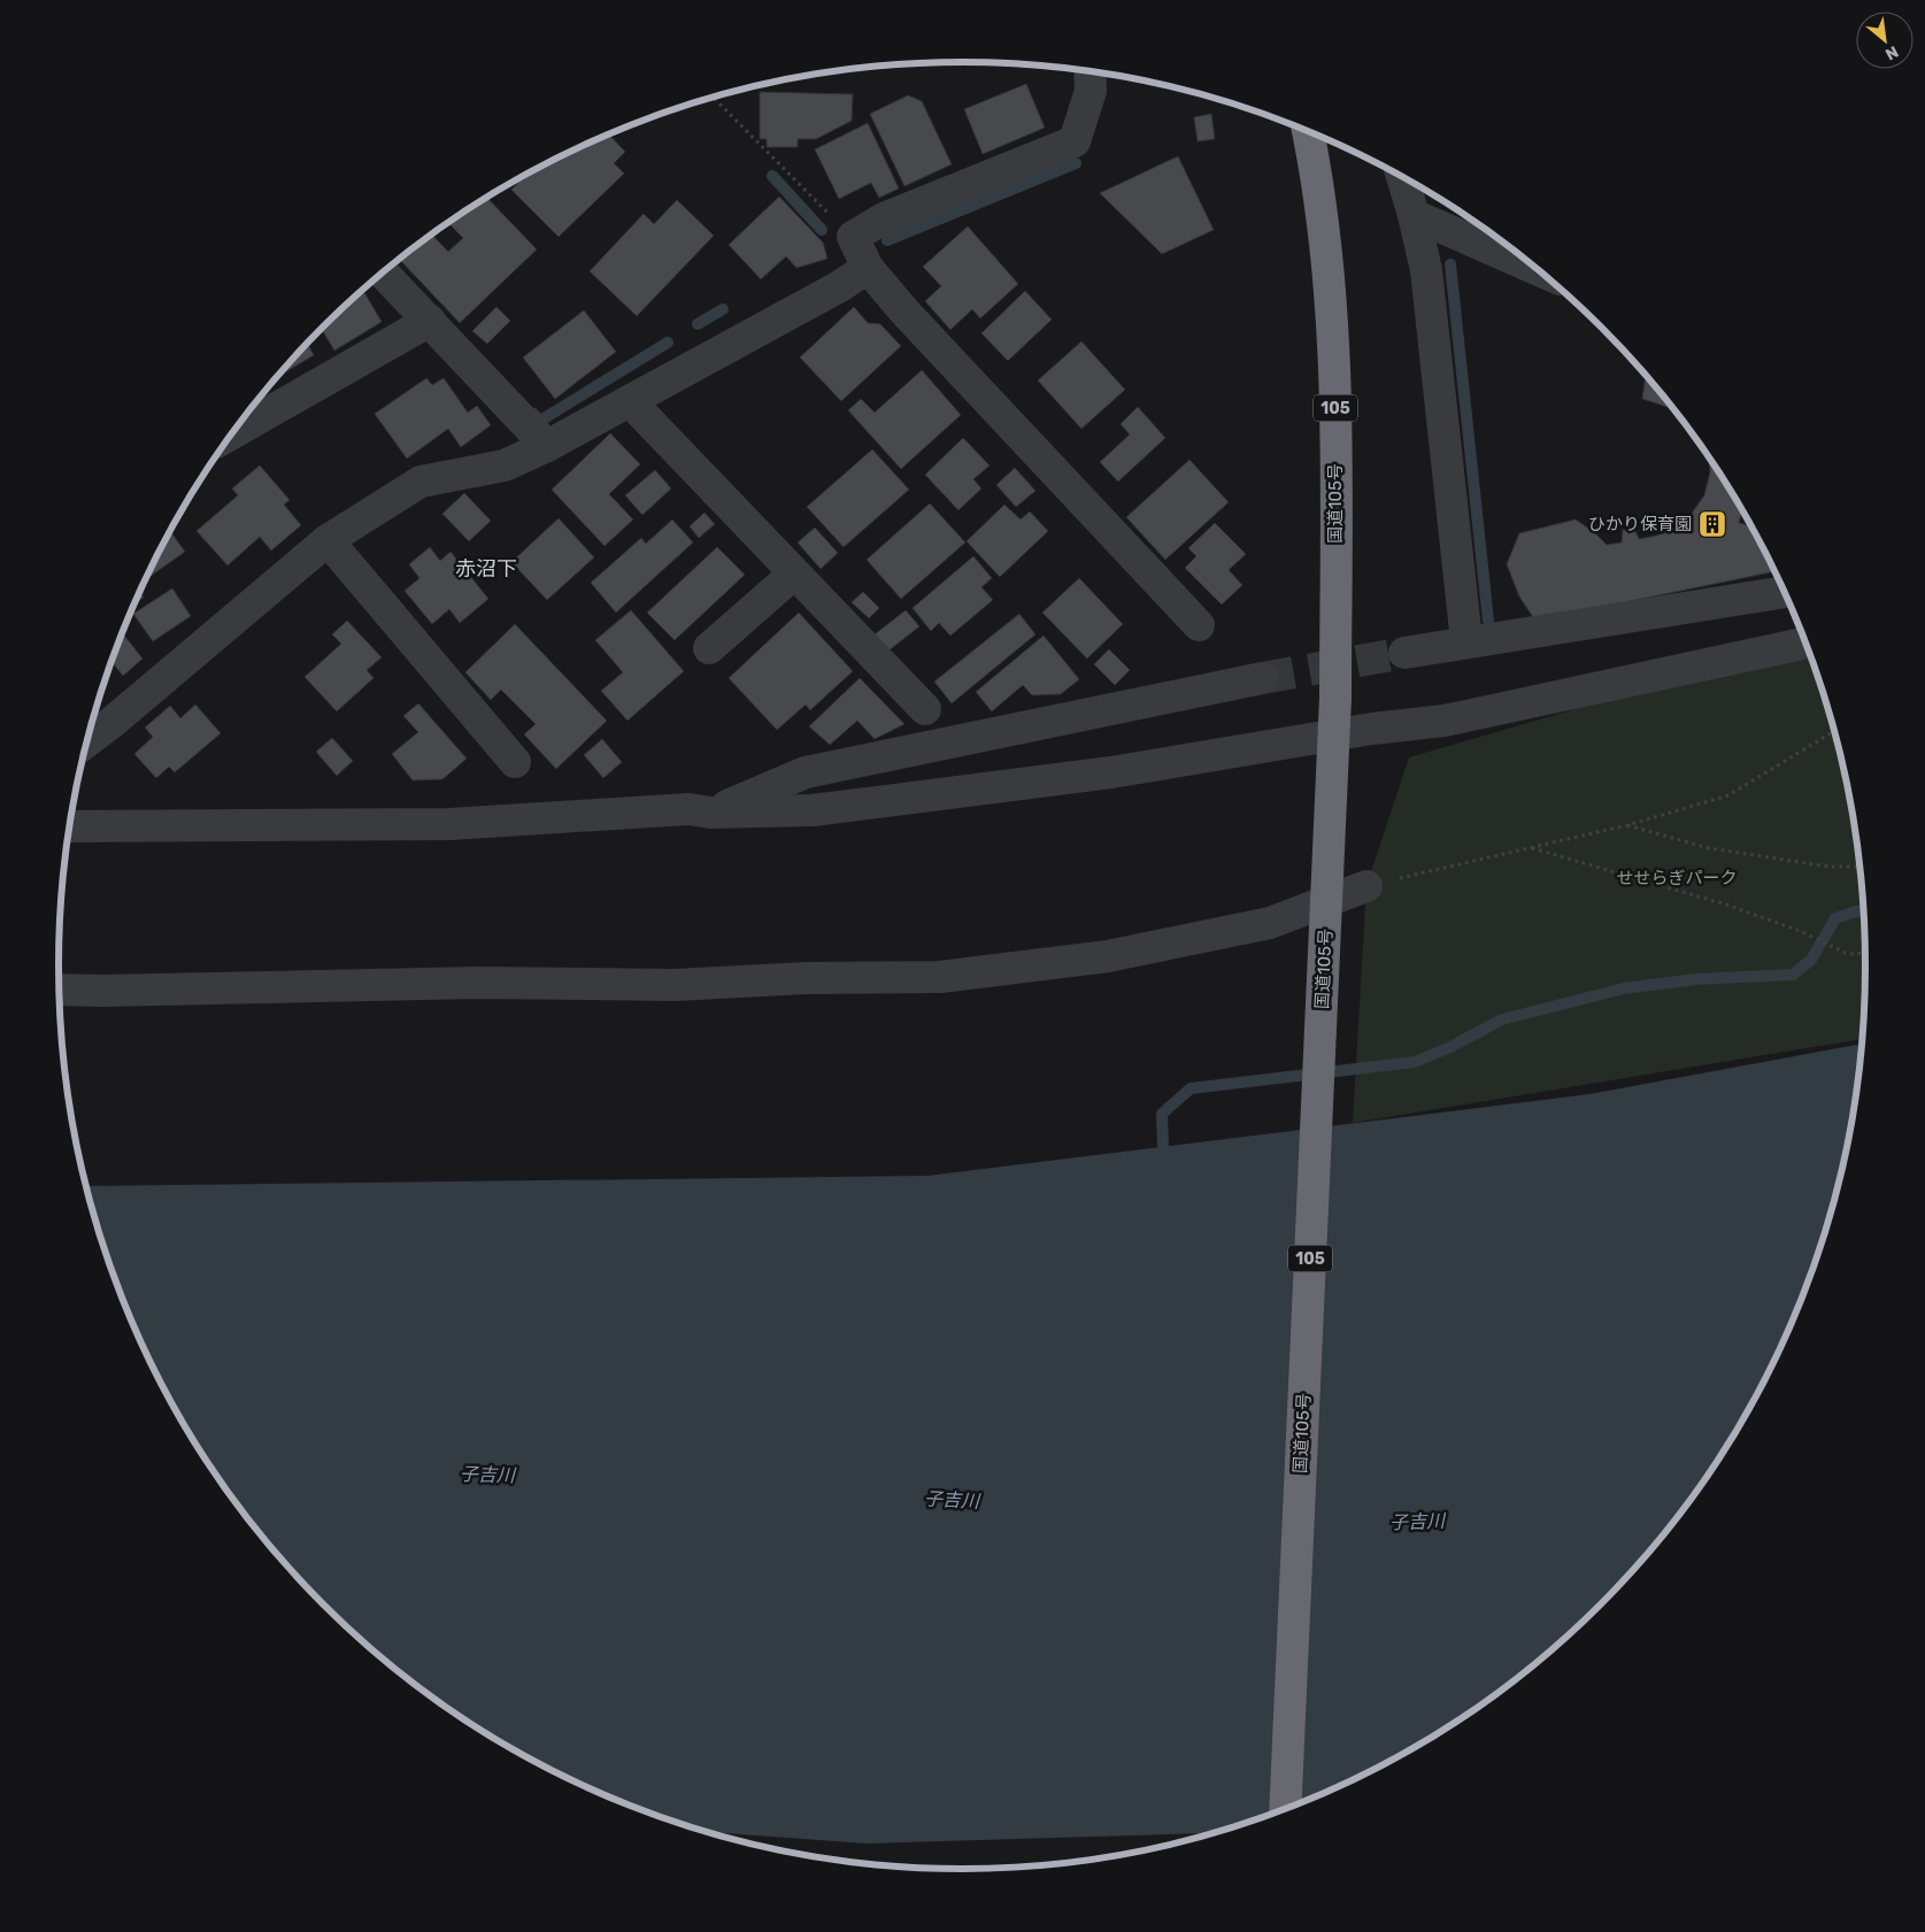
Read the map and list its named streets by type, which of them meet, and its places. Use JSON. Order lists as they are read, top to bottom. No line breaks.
{"streets":{"highway":["105","国道105号"]},"districts":["赤沼下"],"water":["子吉川"],"parks":["せせらぎパーク"],"places":{"building":["ひかり保育園"]},"north":"bottom right"}
